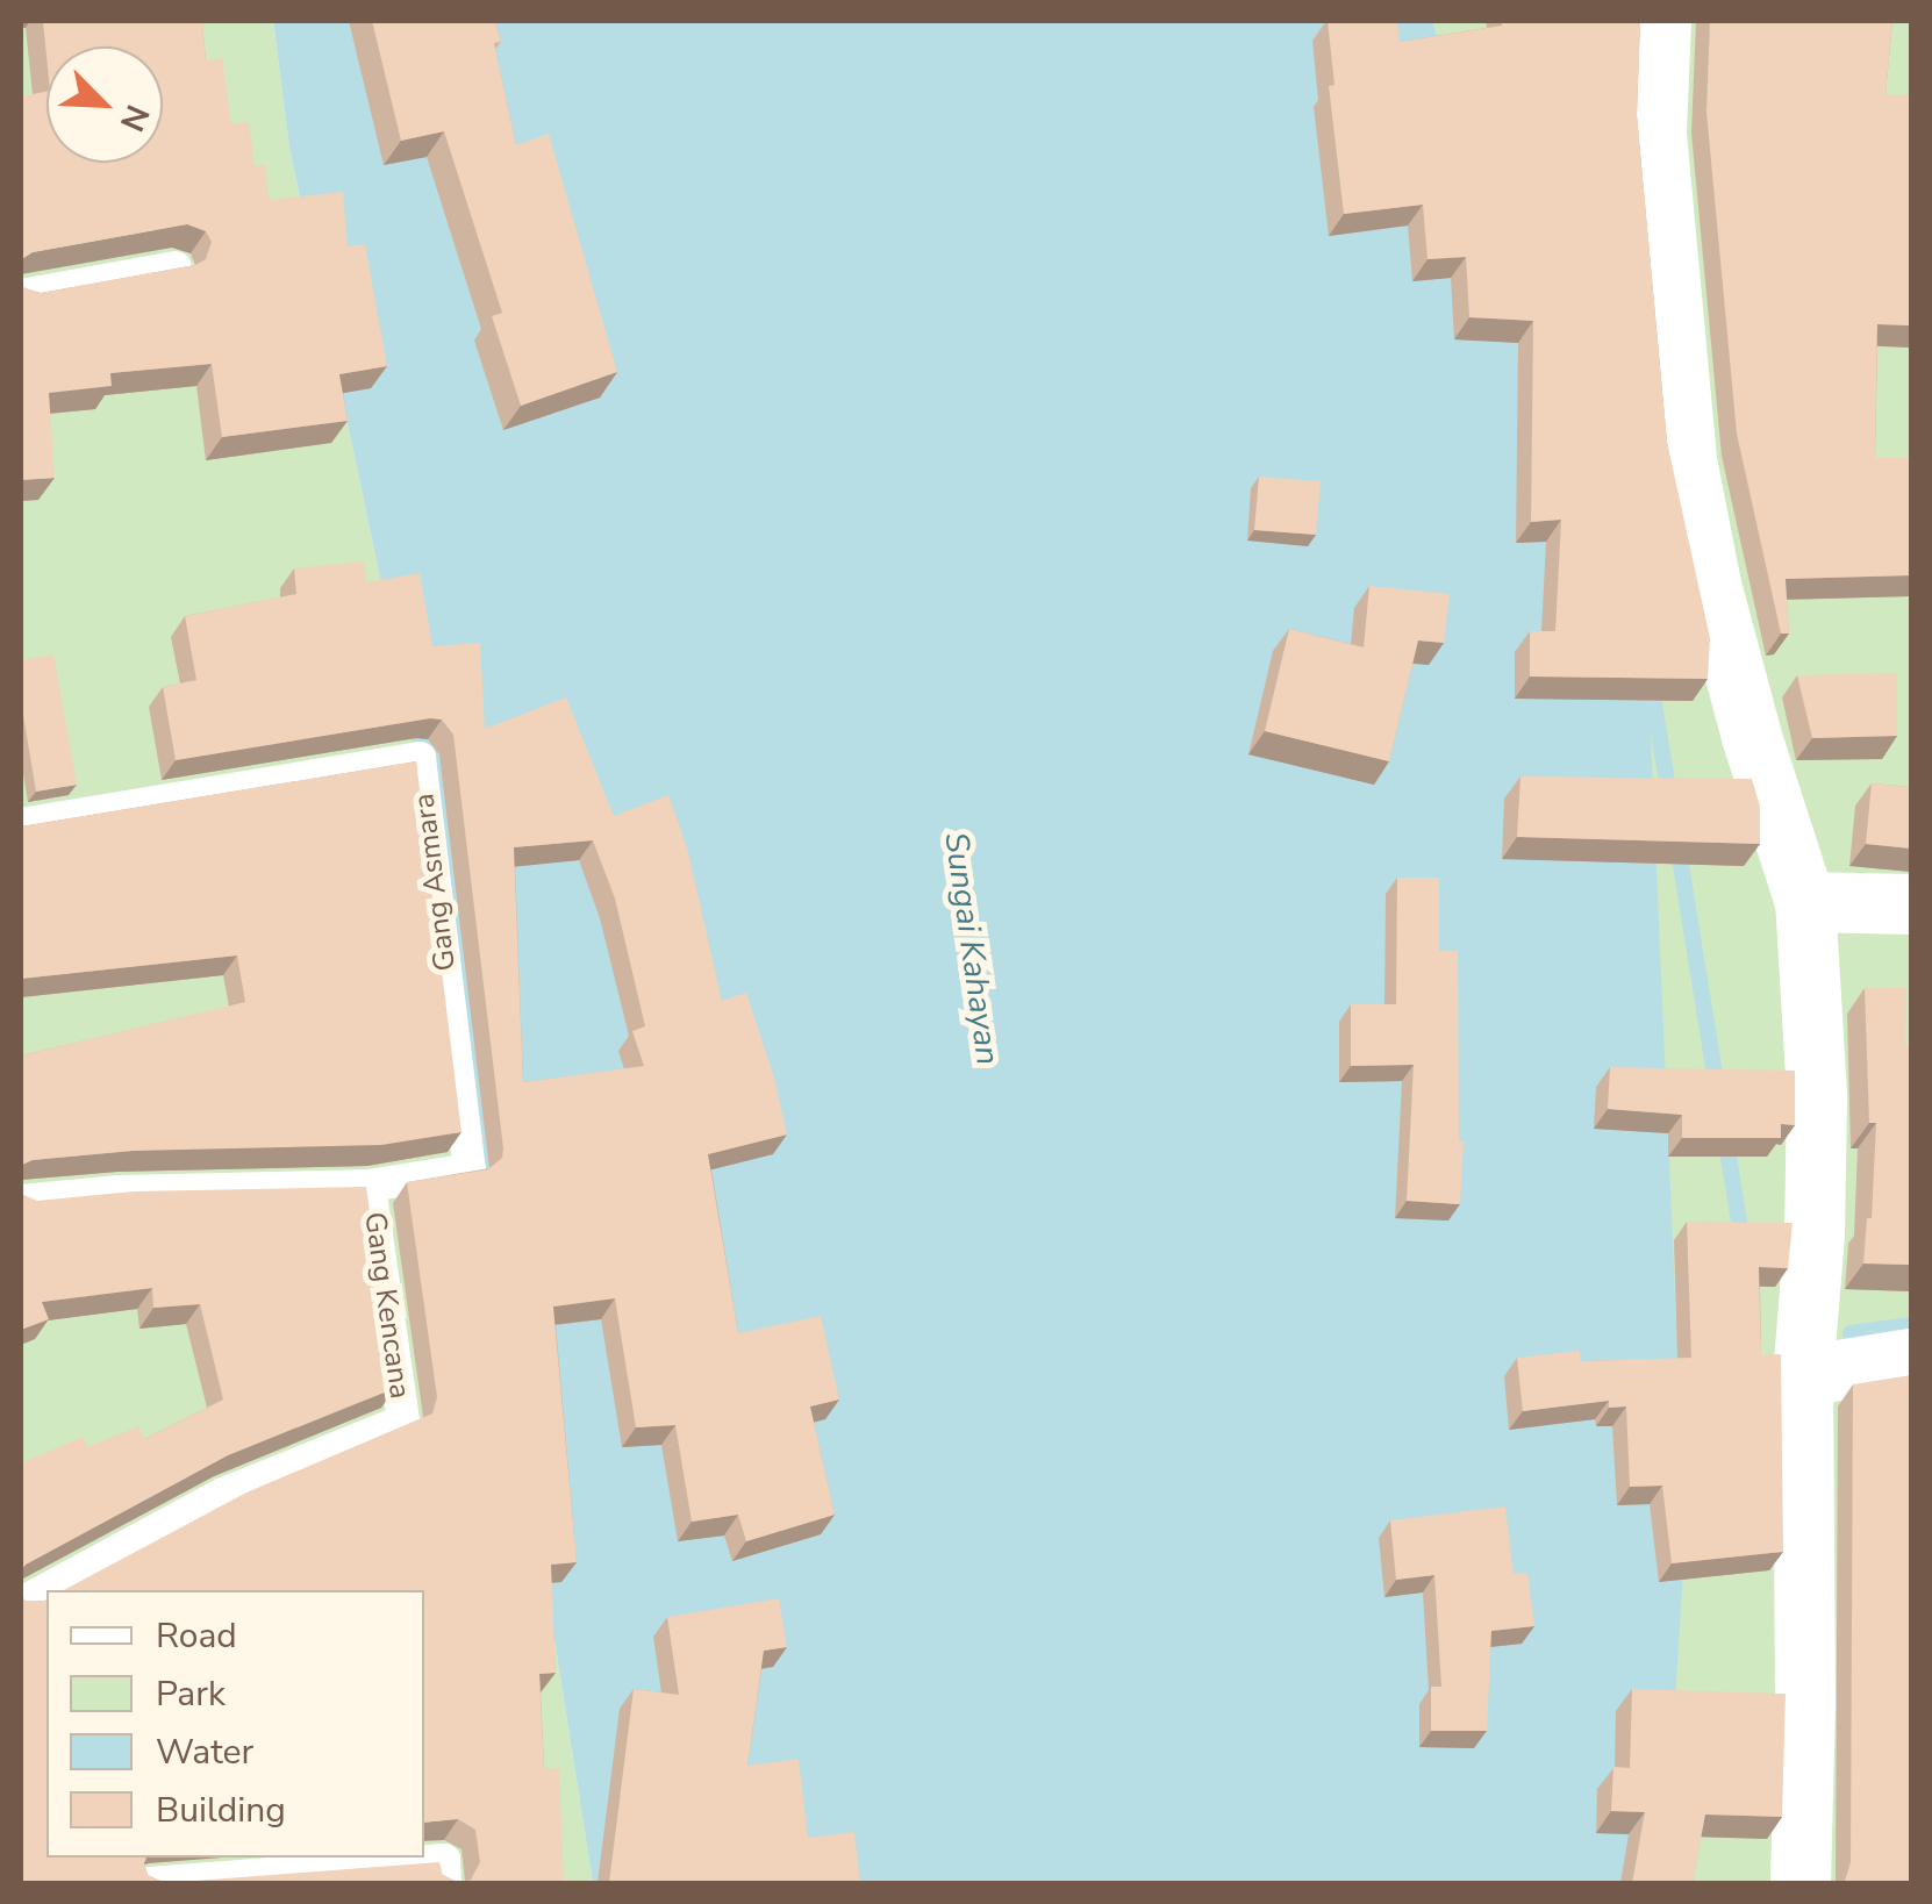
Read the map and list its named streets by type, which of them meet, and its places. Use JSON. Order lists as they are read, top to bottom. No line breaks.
{"streets":{"lane":["Gang Asmara","Gang Kencana"]},"crossings":[["Gang Asmara","Gang Kencana"]],"water":["Sungai Kahayan"],"legend":["Road","Park","Water","Building"],"north":"bottom right"}
